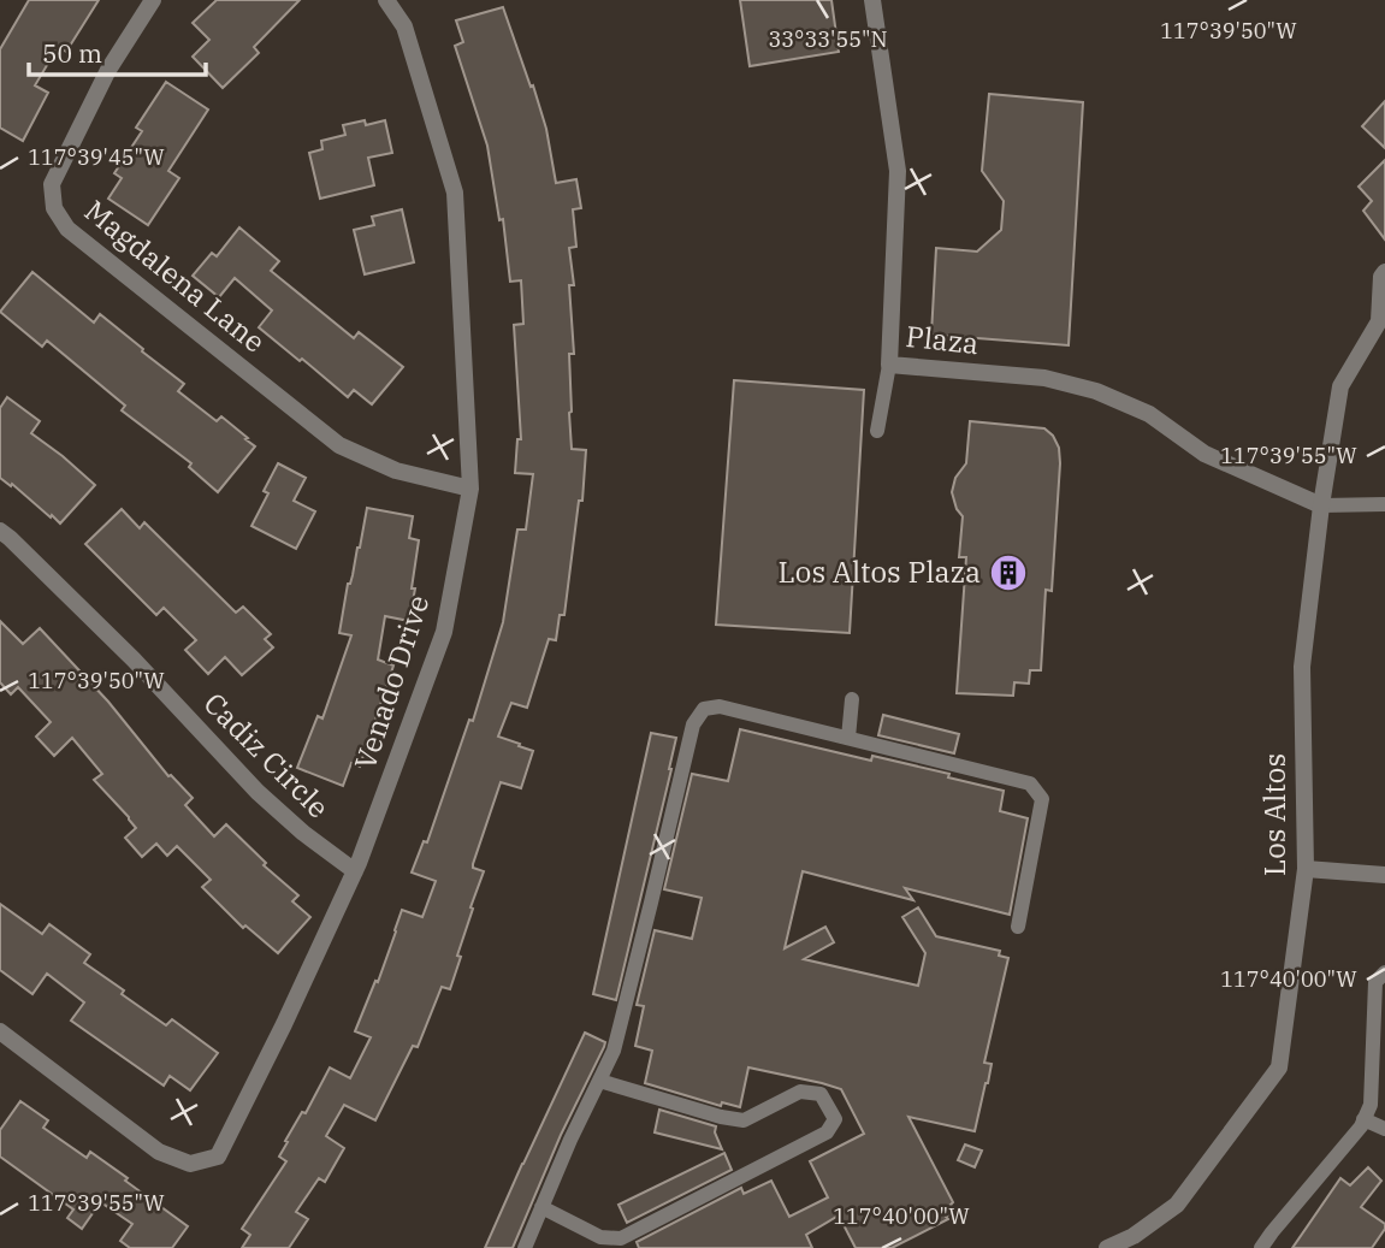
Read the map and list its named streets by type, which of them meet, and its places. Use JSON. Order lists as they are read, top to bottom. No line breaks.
{"streets":{"street":["Magdalena Lane","Plaza","Venado Drive","Cadiz Circle","Los Altos"]},"crossings":[["Magdalena Lane","Venado Drive"],["Plaza","Los Altos"],["Venado Drive","Cadiz Circle"]],"places":{"building":["Los Altos Plaza"]},"scale_bar":"50 m","coordinates":["117°39'50\"W","33°33'55\"N","117°39'45\"W","117°39'55\"W","117°40'00\"W"]}
